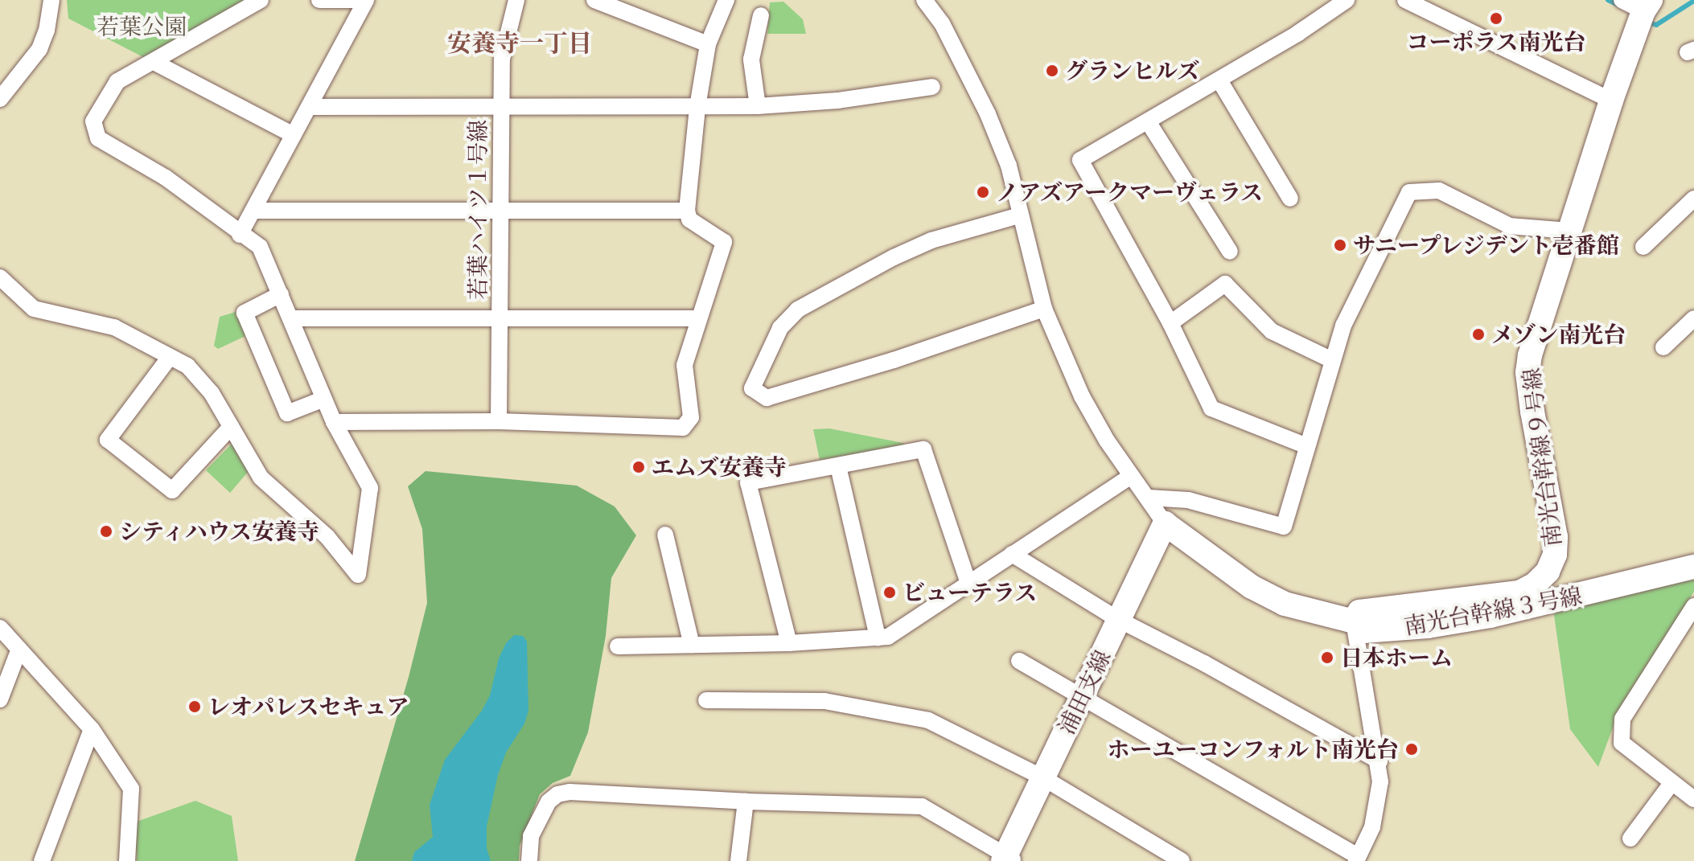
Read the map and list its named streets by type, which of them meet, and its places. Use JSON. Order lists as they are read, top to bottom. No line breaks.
{"streets":{"street":["若葉ハイツ１号線","南光台幹線９号線","南光台幹線３号線","浦田支線"]},"crossings":[["南光台幹線９号線","南光台幹線３号線"],["南光台幹線３号線","浦田支線"]],"districts":["安養寺一丁目"],"parks":["若葉公園"],"places":["コーポラス南光台","グランヒルズ","ノアズアークマーヴェラス","サニープレジデント壱番館","メゾン南光台","エムズ安養寺","シティハウス安養寺","ビューテラス","日本ホーム","レオパレスセキュア","ホーユーコンフォルト南光台"]}
